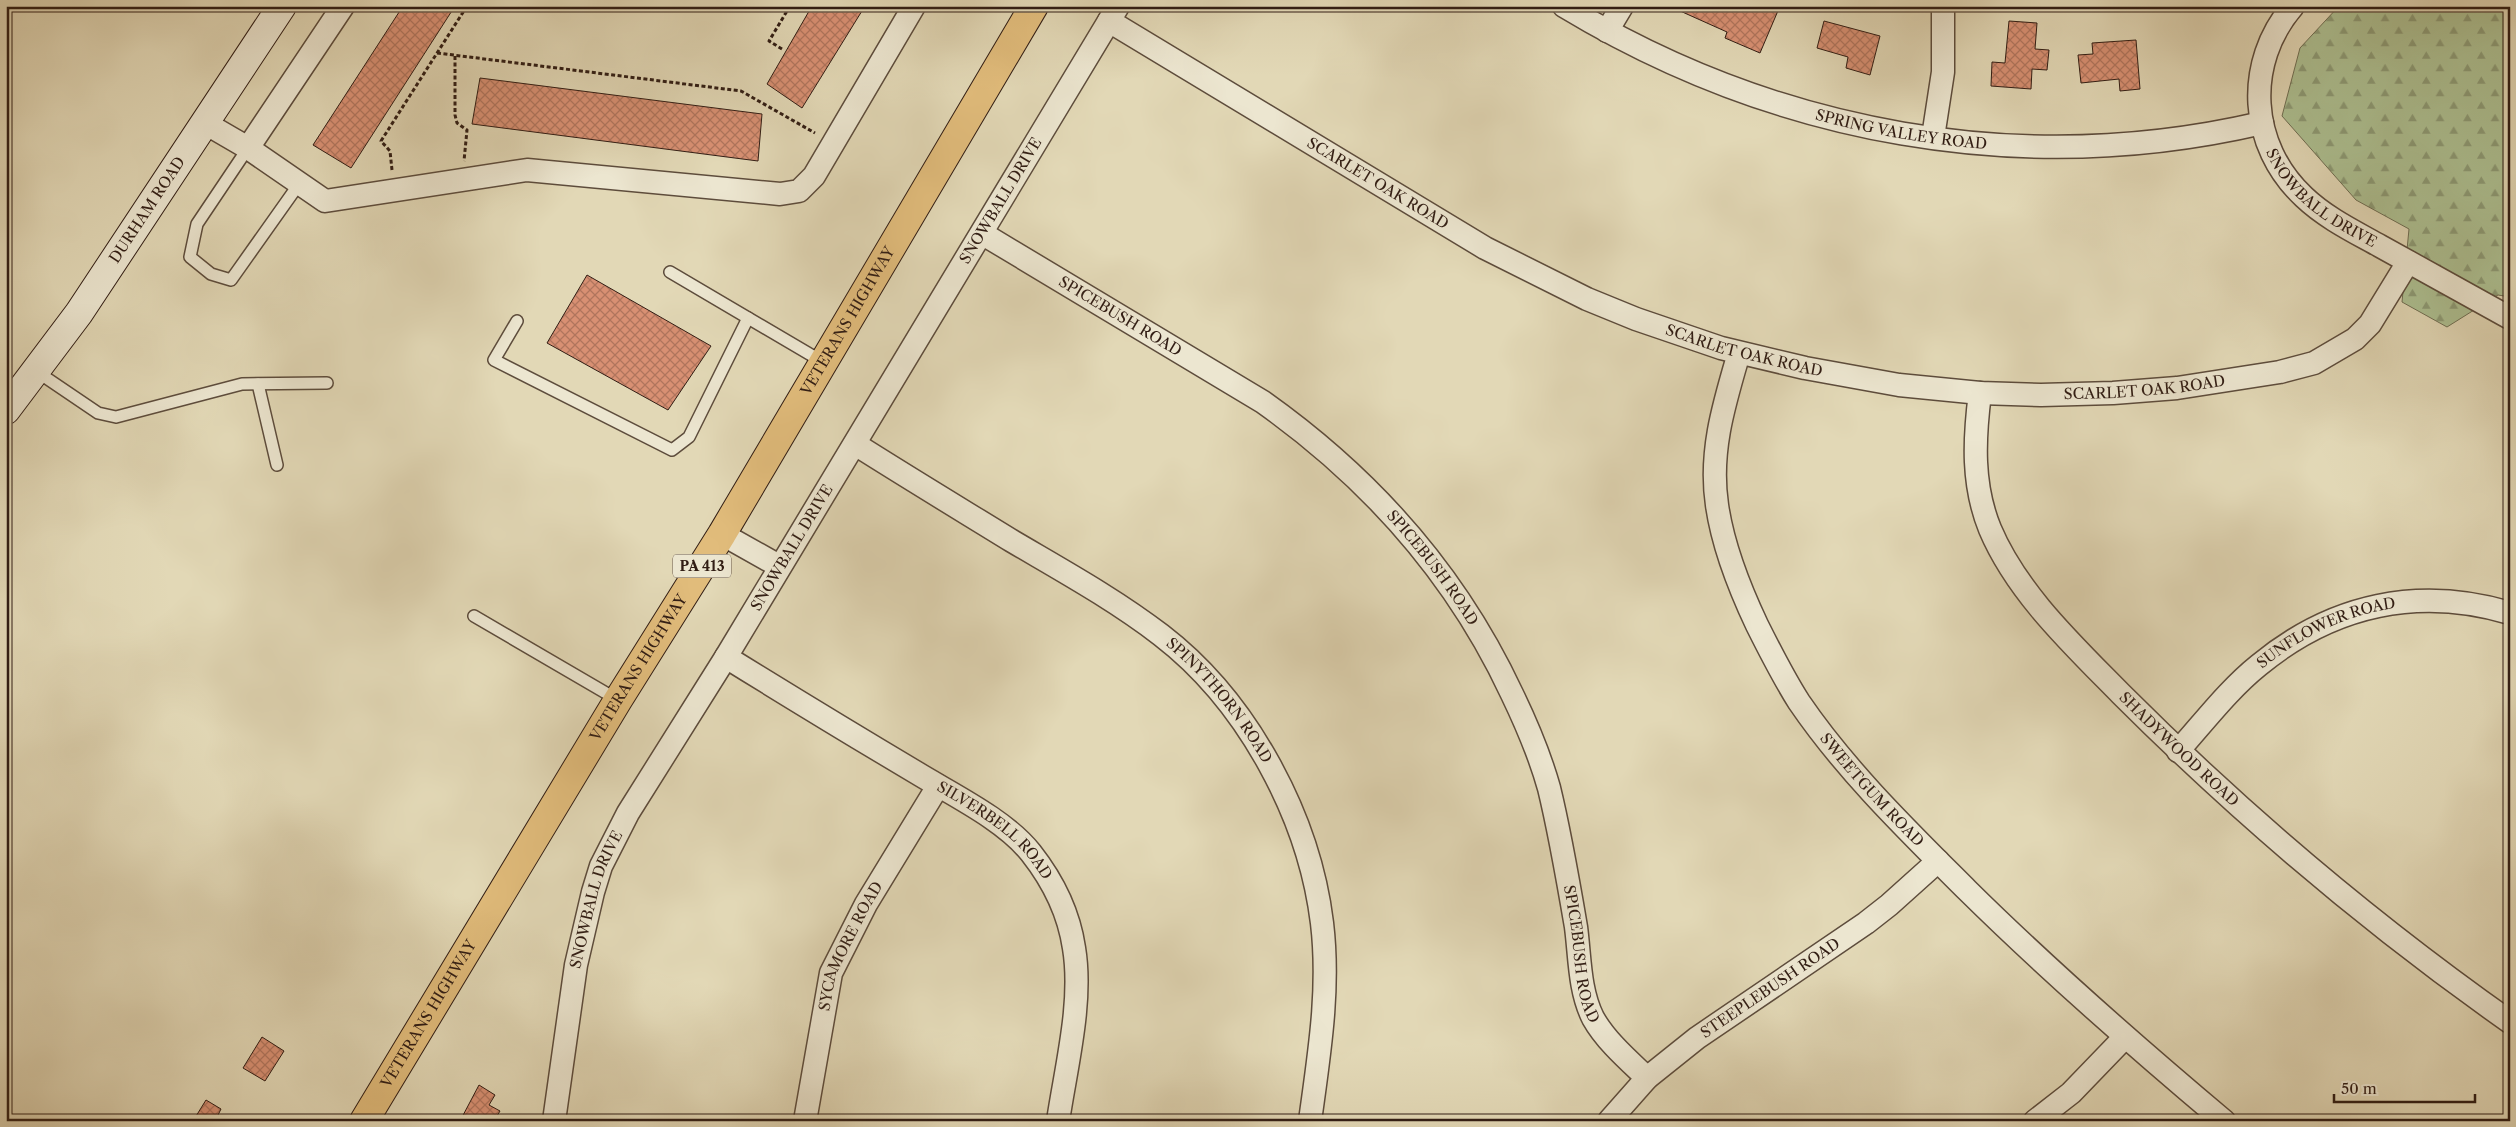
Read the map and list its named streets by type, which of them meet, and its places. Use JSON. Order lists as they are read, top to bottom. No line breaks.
{"streets":{"main road":["DURHAM ROAD","VETERANS HIGHWAY","PA 413"],"street":["SPRING VALLEY ROAD","SCARLET OAK ROAD","SNOWBALL DRIVE","SPICEBUSH ROAD","SUNFLOWER ROAD","SPINYTHORN ROAD","SHADYWOOD ROAD","SWEETGUM ROAD","SILVERBELL ROAD","SYCAMORE ROAD","STEEPLEBUSH ROAD"]},"crossings":[["SPRING VALLEY ROAD","SNOWBALL DRIVE"],["SCARLET OAK ROAD","SNOWBALL DRIVE"],["SCARLET OAK ROAD","SHADYWOOD ROAD"],["SCARLET OAK ROAD","SWEETGUM ROAD"],["SNOWBALL DRIVE","SPICEBUSH ROAD"],["SNOWBALL DRIVE","SPINYTHORN ROAD"],["SNOWBALL DRIVE","SILVERBELL ROAD"],["SPICEBUSH ROAD","STEEPLEBUSH ROAD"],["SUNFLOWER ROAD","SHADYWOOD ROAD"],["SWEETGUM ROAD","STEEPLEBUSH ROAD"],["SILVERBELL ROAD","SYCAMORE ROAD"]],"scale_bar":"50 m"}
